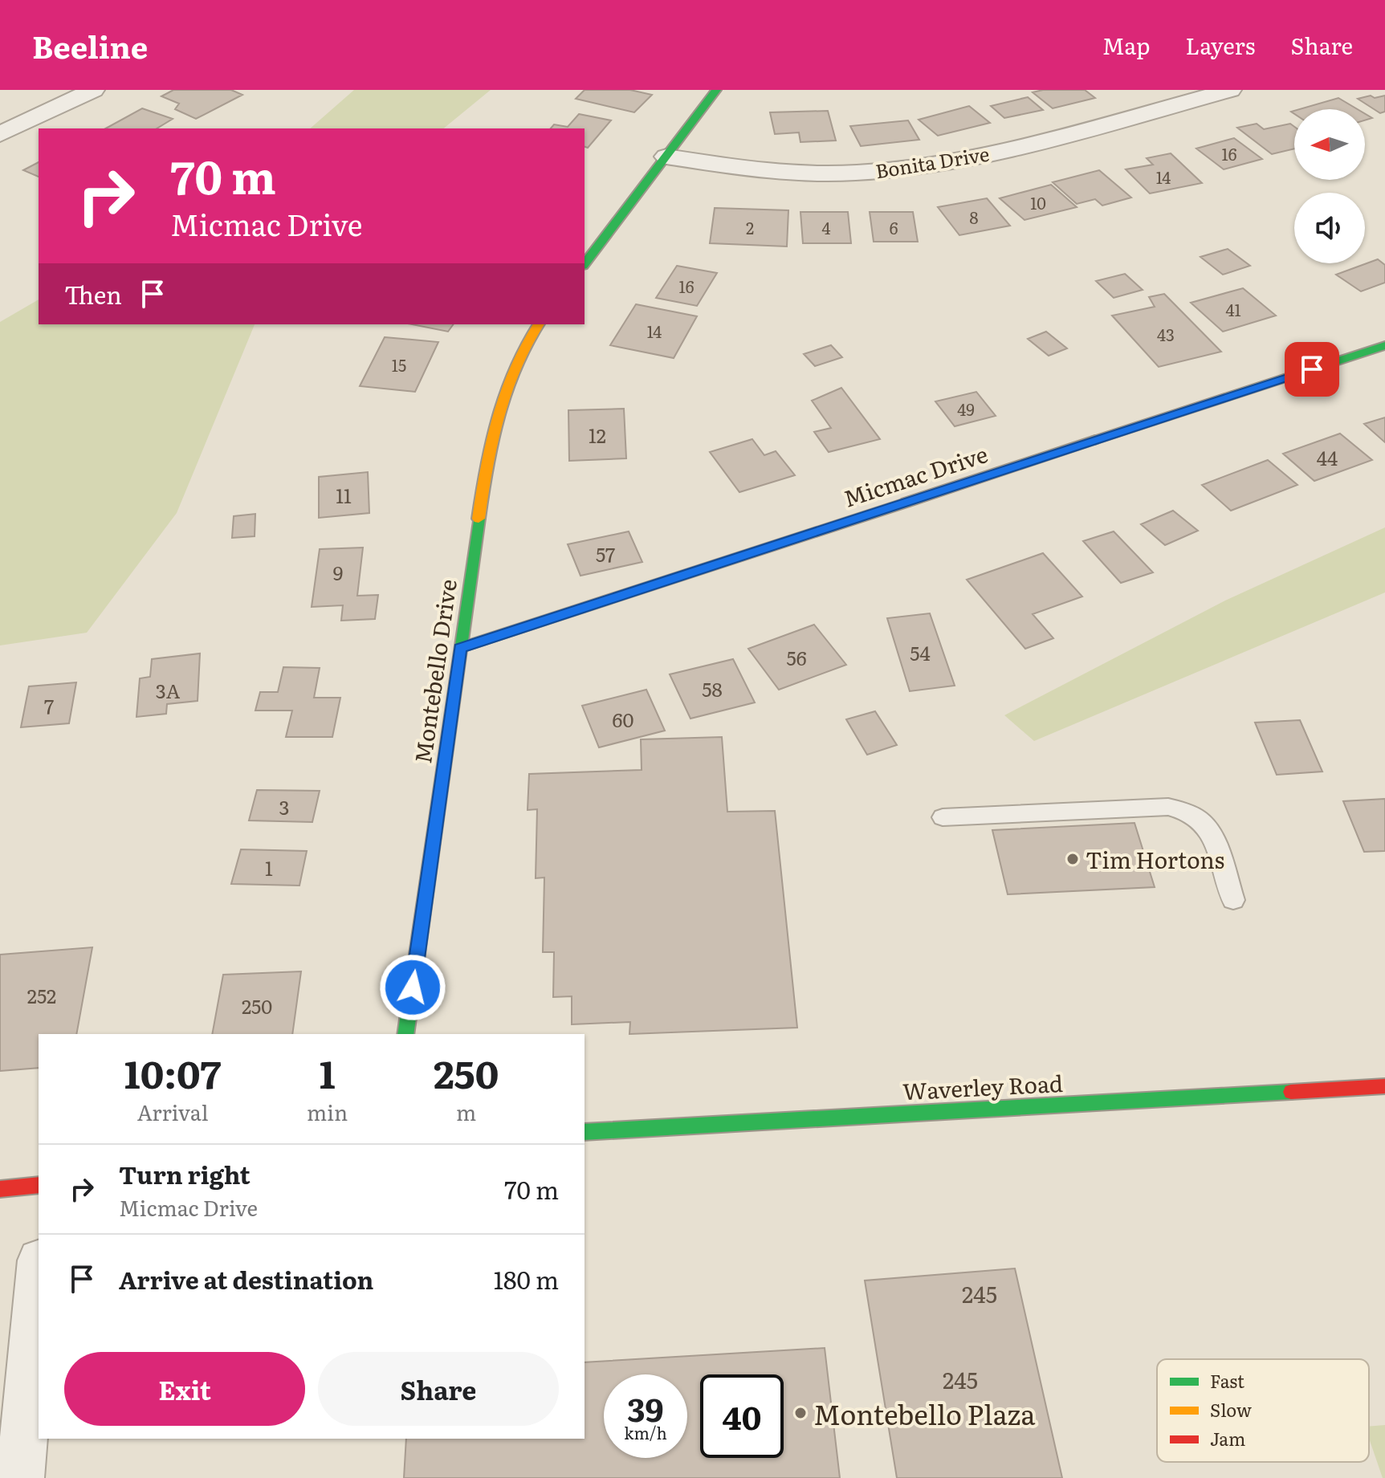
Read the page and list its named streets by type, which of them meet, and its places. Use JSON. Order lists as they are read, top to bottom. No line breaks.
{"streets":{"street":["Bonita Drive","Micmac Drive","Montebello Drive","Waverley Road"]},"crossings":[["Micmac Drive","Montebello Drive"]],"places":["Tim Hortons","Montebello Plaza"],"house_numbers":["16","14","10","8","2","4","6","16","41","14","43","15","49","12","44","11","57","9","54","56","58","3A","7","60","3","1","252","250","245","245"],"legend":["Fast","Slow","Jam"],"north":"left","page":{"header":"Beeline","nav":["Map","Layers","Share"],"turn":["70 m","Micmac Drive"],"then":"Then","eta":["10:07","Arrival","1","min","250","m"],"list":[{"name":"Turn right","note":"Micmac Drive","value":"70 m"},{"name":"Arrive at destination","value":"180 m"}],"buttons":["Exit","Share"],"speed":"39 km/h","limit":"40"}}
